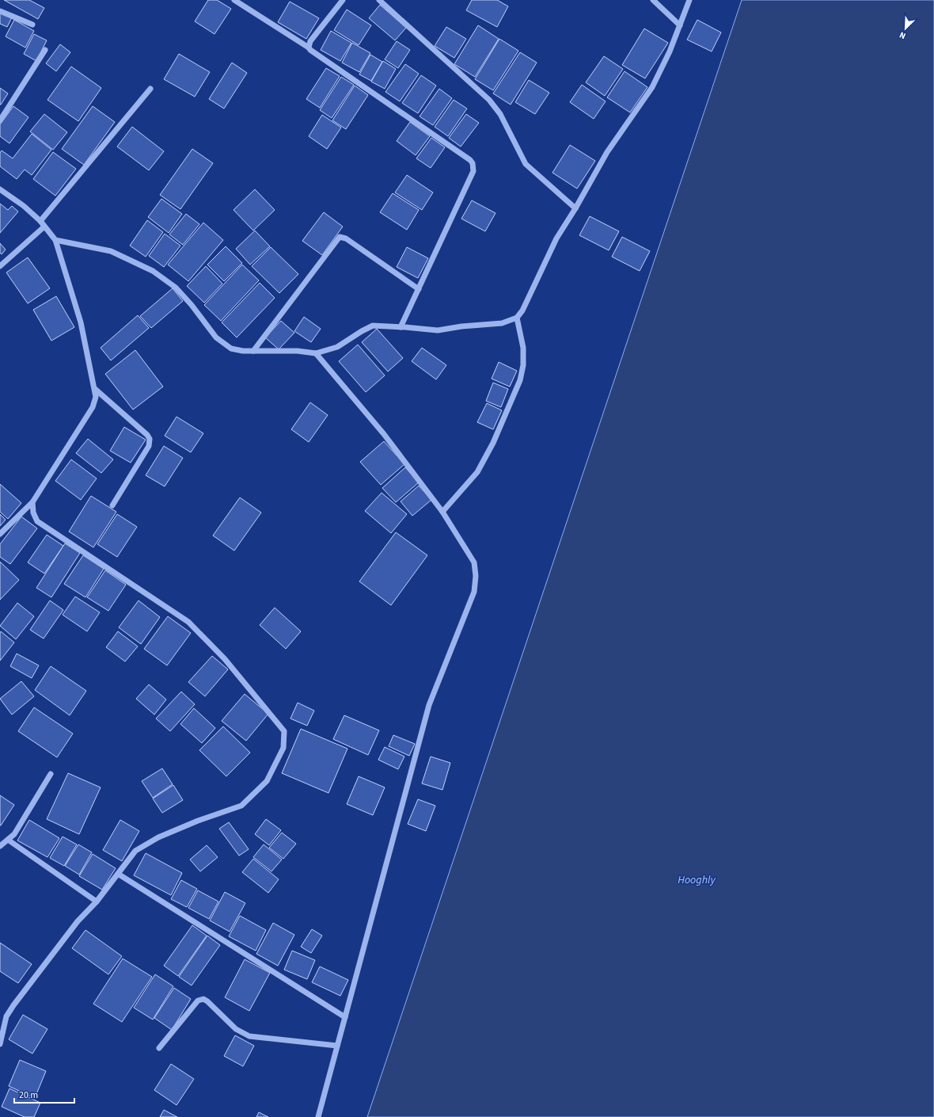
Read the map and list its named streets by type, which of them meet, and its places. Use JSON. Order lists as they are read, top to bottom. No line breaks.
{"water":["Hooghly"],"scale_bar":"20 m","north":"bottom left"}
